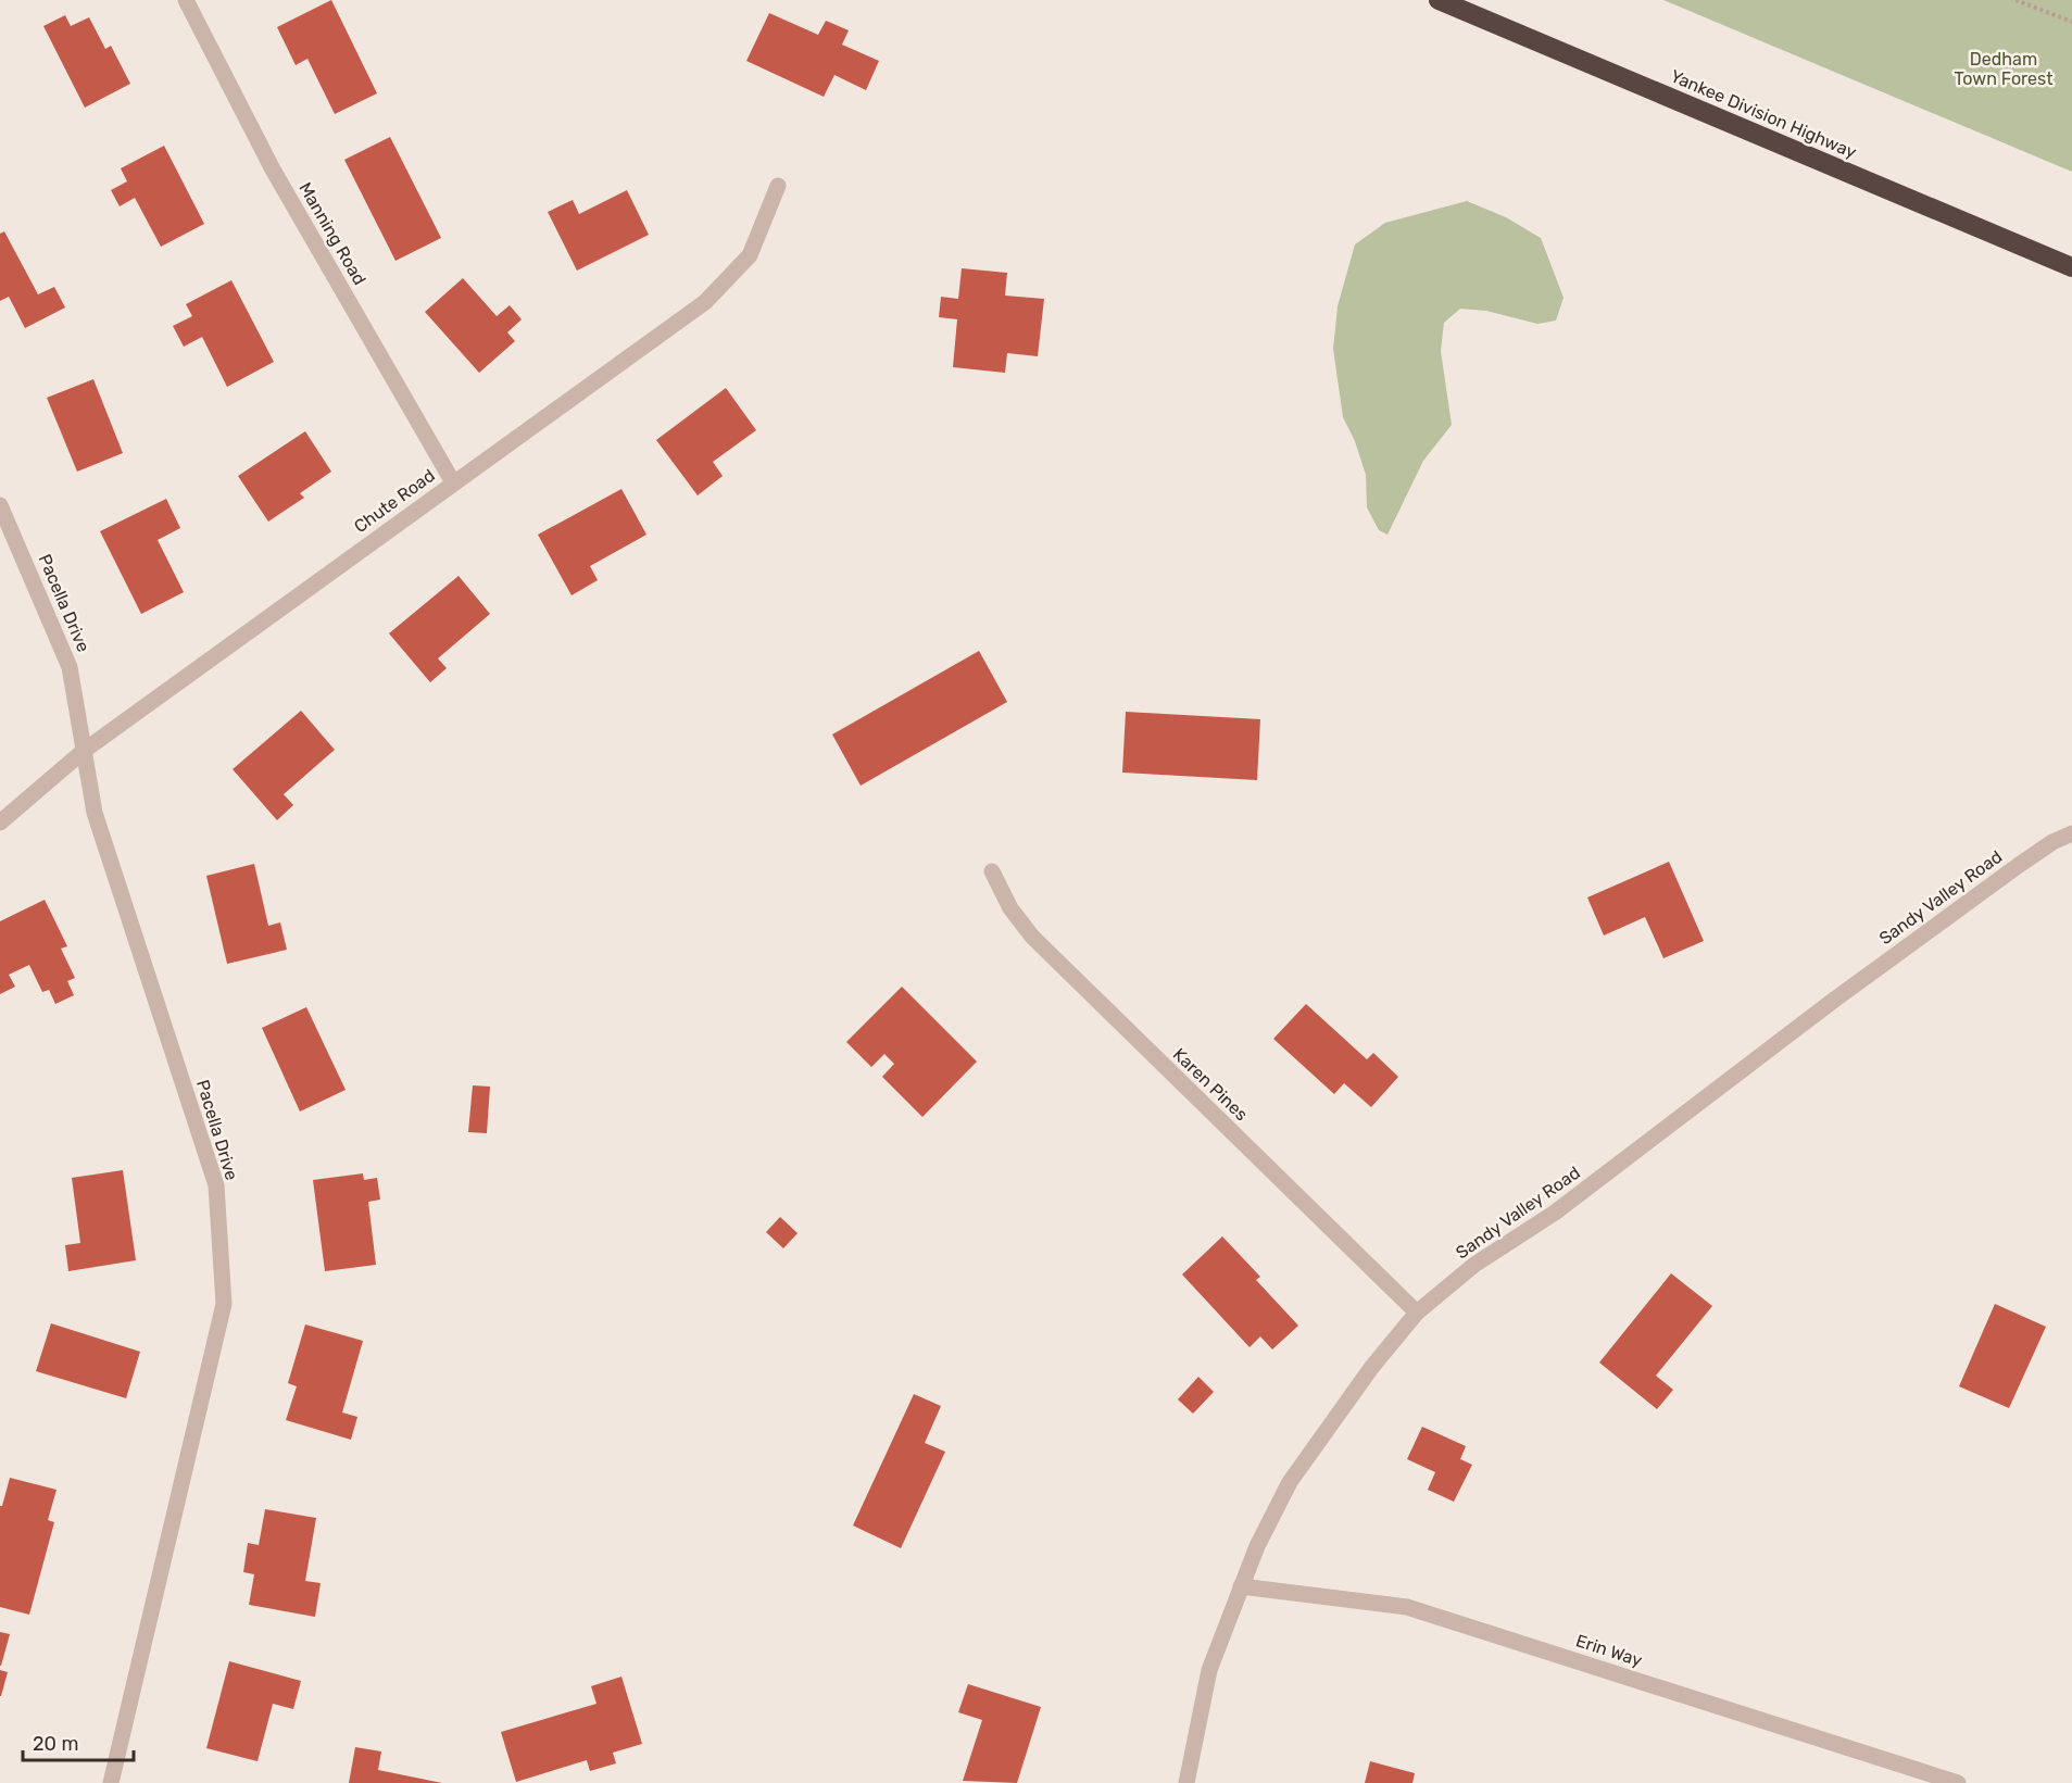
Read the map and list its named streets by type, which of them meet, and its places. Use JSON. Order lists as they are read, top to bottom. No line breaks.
{"streets":{"highway":["Yankee Division Highway"],"street":["Manning Road","Chute Road","Pacella Drive","Sandy Valley Road","Karen Pines","Erin Way"]},"crossings":[["Manning Road","Chute Road"],["Chute Road","Pacella Drive"],["Sandy Valley Road","Karen Pines"],["Sandy Valley Road","Erin Way"]],"parks":["Dedham Town Forest"],"scale_bar":"20 m"}
